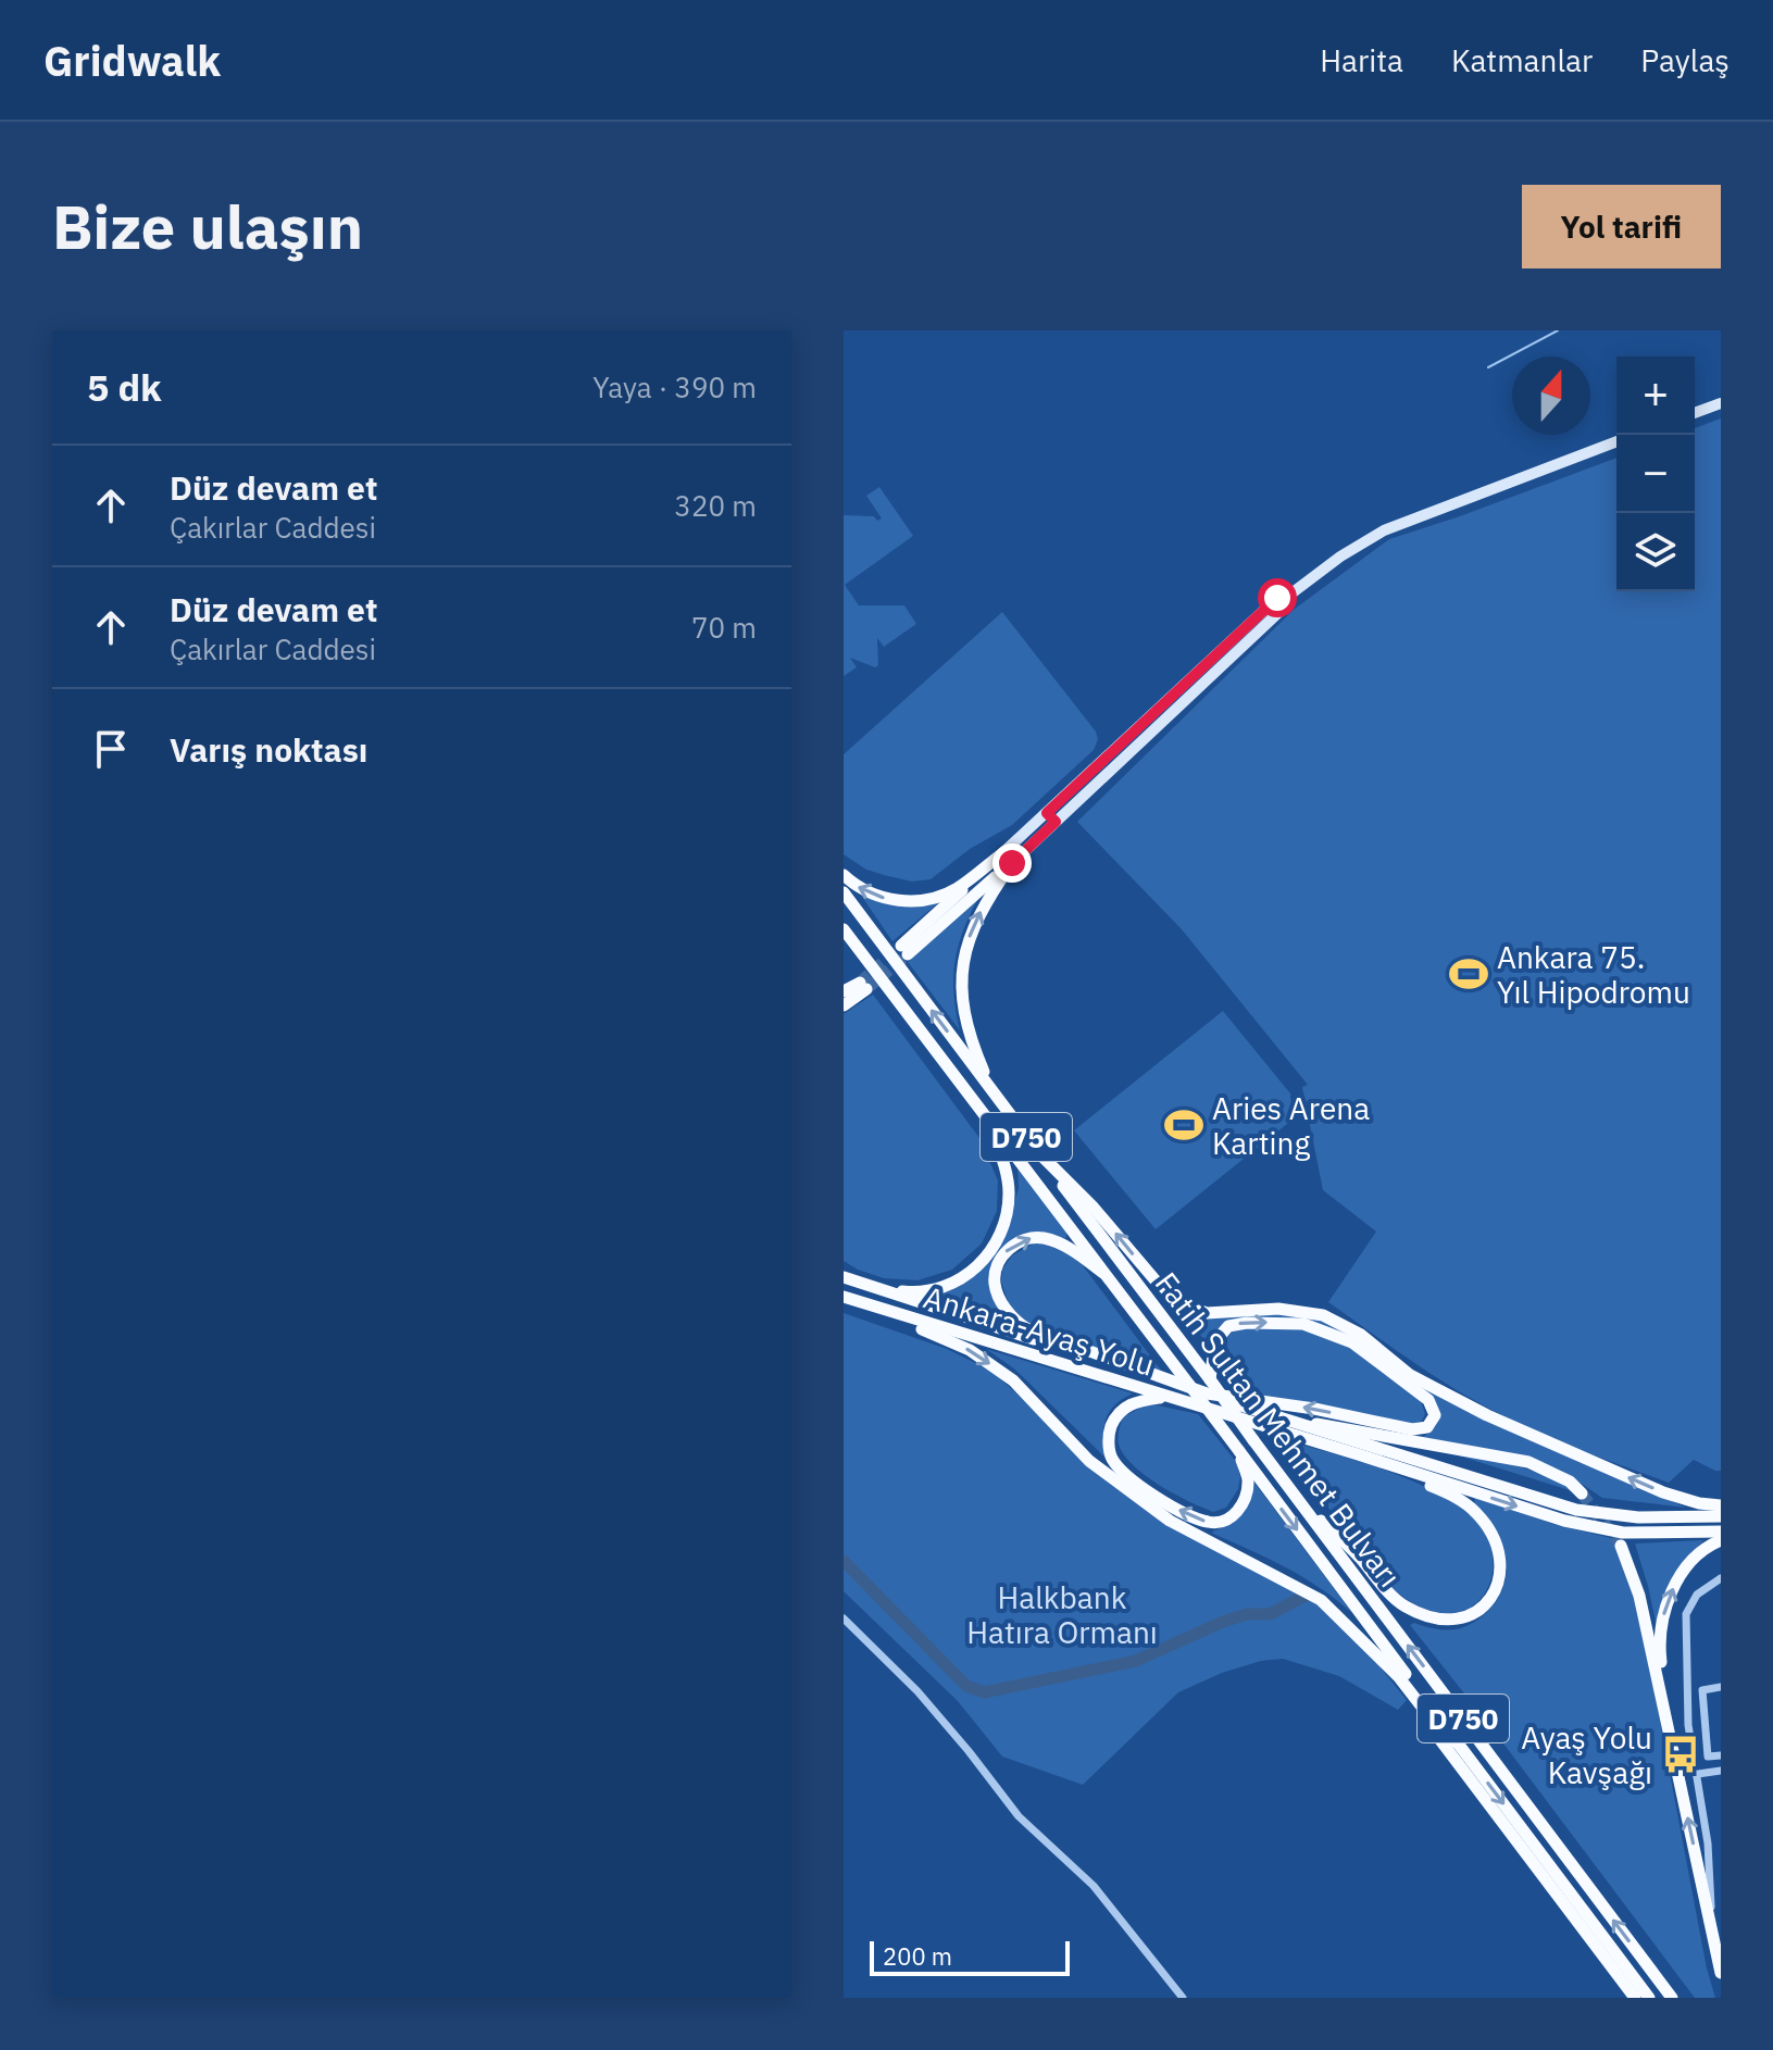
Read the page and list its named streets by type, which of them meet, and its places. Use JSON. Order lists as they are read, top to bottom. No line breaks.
{"streets":{"highway":["D750","Ankara-Ayaş Yolu","Fatih Sultan Mehmet Bulvarı"]},"parks":["Halkbank Hatıra Ormanı"],"places":{"sports":["Ankara 75. Yıl Hipodromu","Aries Arena Karting"],"bus stop":["Ayaş Yolu Kavşağı"]},"scale_bar":"200 m","north":"top","page":{"header":"Gridwalk","nav":["Harita","Katmanlar","Paylaş"],"buttons":"Yol tarifi","title":"Bize ulaşın","heading":["5 dk","Yaya · 390 m"],"map_buttons":["+","−"],"list":[["Düz devam et","Çakırlar Caddesi","320 m"],["Düz devam et","Çakırlar Caddesi","70 m"],"Varış noktası"],"scale":"200 m"}}
